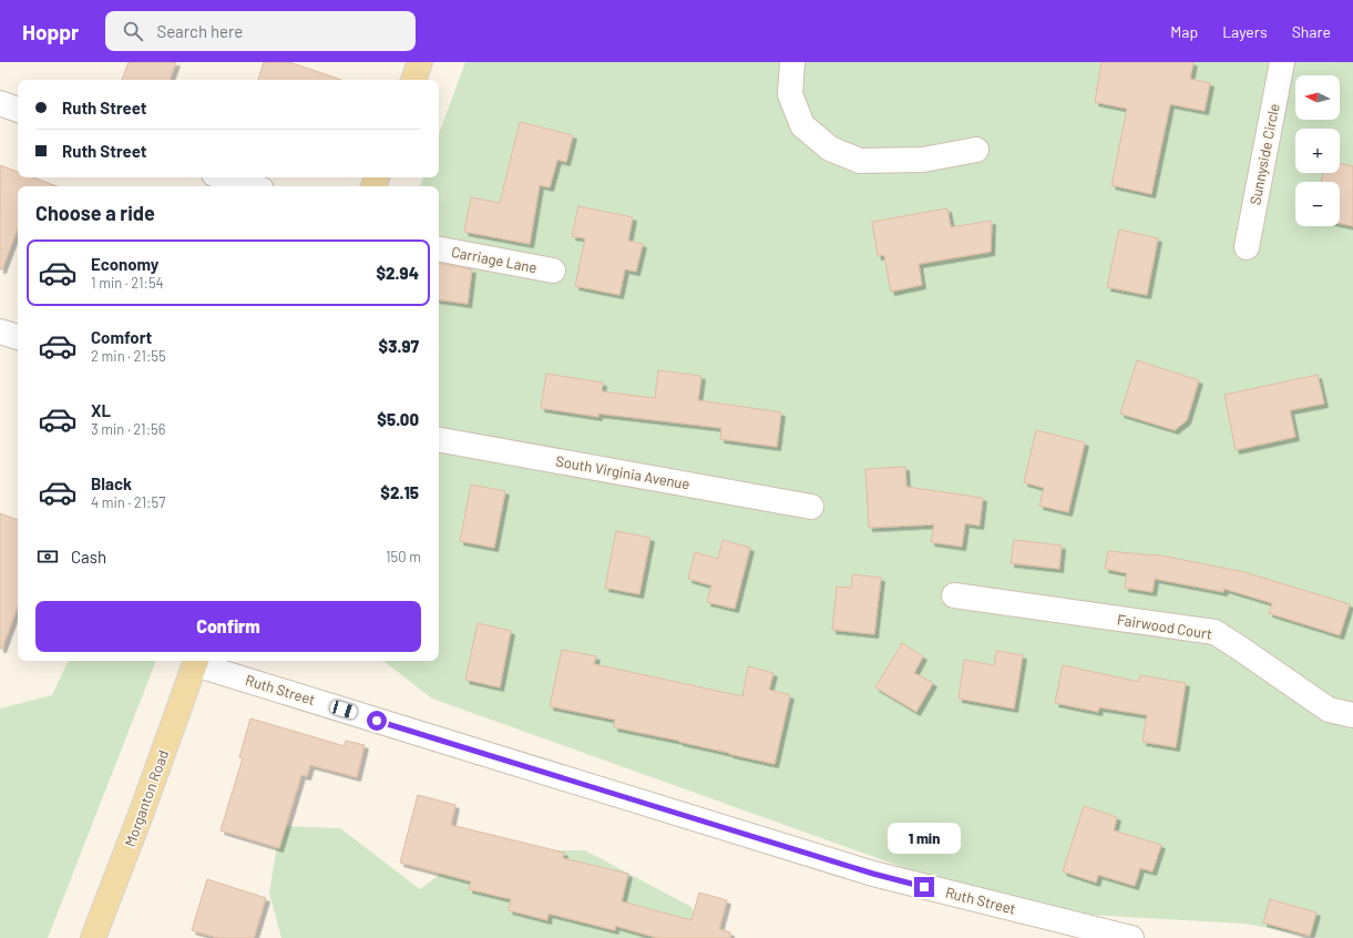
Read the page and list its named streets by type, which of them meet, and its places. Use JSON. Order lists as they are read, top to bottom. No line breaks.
{"streets":{"main road":["Morganton Road"],"street":["Sunnyside Circle","Carriage Lane","South Virginia Avenue","Fairwood Court","Ruth Street"]},"crossings":[["Ruth Street","Morganton Road"]],"north":"left","page":{"header":"Hoppr","search":"Search here","nav":["Map","Layers","Share"],"map_buttons":["+","−"],"banner":["Ruth Street","Ruth Street"],"heading":"Choose a ride","list":[{"name":"Economy","note":"1 min · 21:54","value":"$2.94"},{"name":"Comfort","note":"2 min · 21:55","value":"$3.97"},{"name":"XL","note":"3 min · 21:56","value":"$5.00"},{"name":"Black","note":"4 min · 21:57","value":"$2.15"}],"pay":["Cash","150 m"],"buttons":"Confirm","bubble":"1 min"}}
